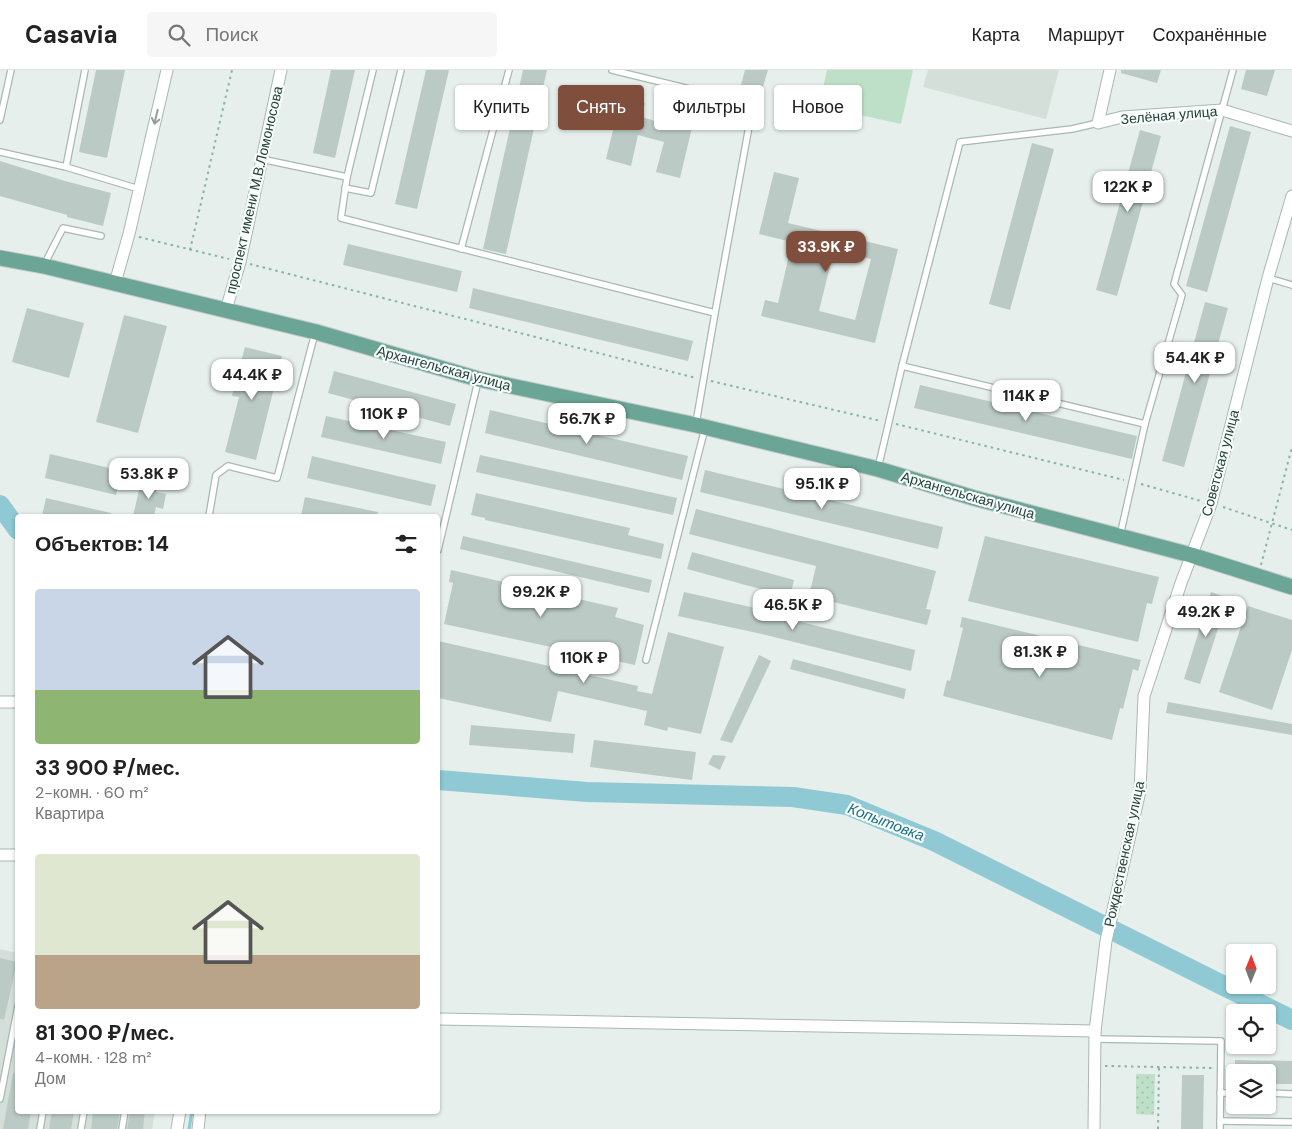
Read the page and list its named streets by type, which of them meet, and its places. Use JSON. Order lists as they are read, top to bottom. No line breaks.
{"streets":{"main road":["Архангельская улица"],"street":["Зелёная улица","проспект имени М.В.Ломоносова","Советская улица","Рождественская улица"]},"crossings":[["проспект имени М.В.Ломоносова","Архангельская улица"],["Архангельская улица","Советская улица"],["Архангельская улица","Рождественская улица"],["Советская улица","Рождественская улица"]],"water":["Копытовка"],"north":"top","page":{"header":"Casavia","search":"Поиск","nav":["Карта","Маршрут","Сохранённые"],"chip":["Купить","Снять","Фильтры","Новое"],"price":["122K ₽","33.9K ₽","54.4K ₽","44.4K ₽","114K ₽","110K ₽","56.7K ₽","53.8K ₽","95.1K ₽","99.2K ₽","46.5K ₽","49.2K ₽","81.3K ₽","110K ₽"],"heading":"Объектов: 14","list":[{"name":"33 900 ₽/мес.","note":"2-комн. · 60 m² · Квартира"},{"name":"81 300 ₽/мес.","note":"4-комн. · 128 m² · Дом"}]}}
